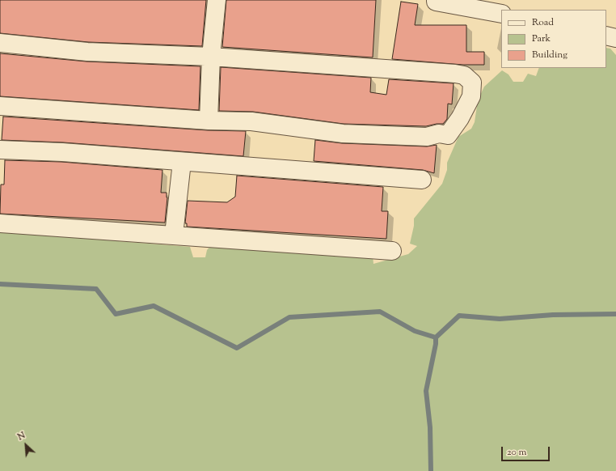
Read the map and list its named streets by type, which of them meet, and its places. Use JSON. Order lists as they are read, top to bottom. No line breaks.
{"legend":["Road","Park","Building"],"scale_bar":"20 m","north":"top left"}
